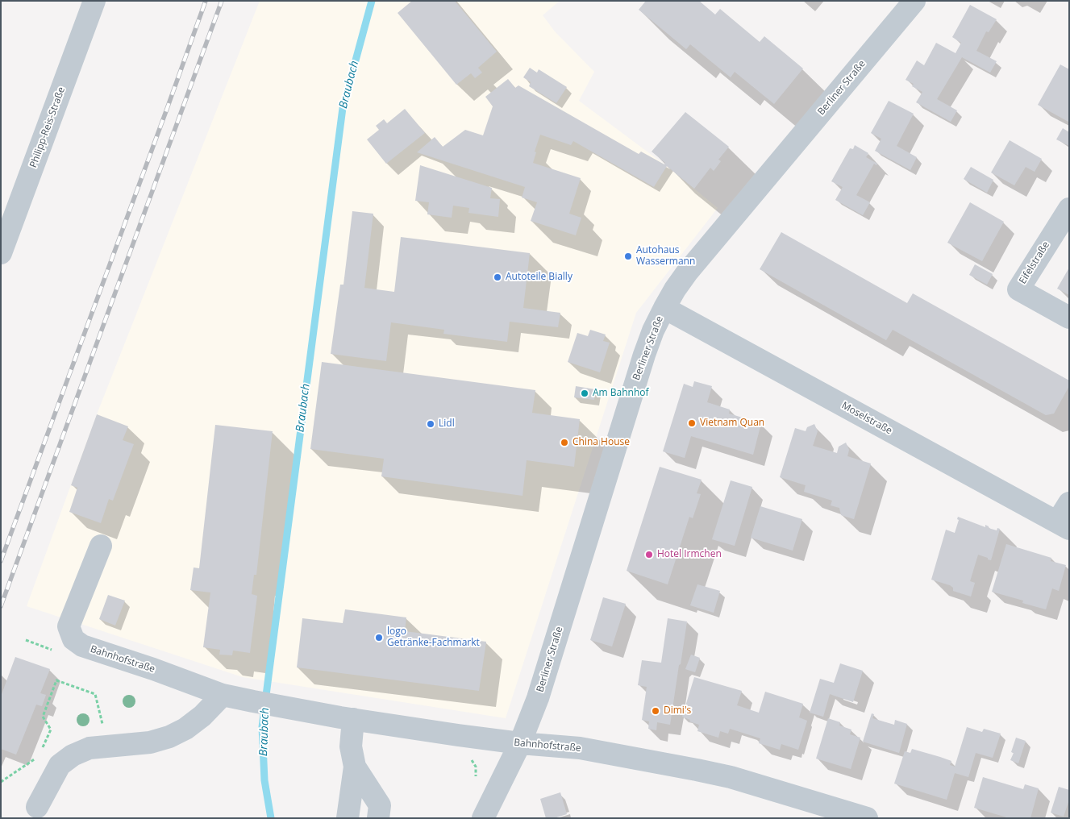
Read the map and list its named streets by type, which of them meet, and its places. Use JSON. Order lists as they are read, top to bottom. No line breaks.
{"streets":{"street":["Berliner Straße","Philipp-Reis-Straße","Eifelstraße","Moselstraße","Bahnhofstraße"]},"crossings":[["Berliner Straße","Moselstraße"],["Berliner Straße","Bahnhofstraße"]],"water":["Braubach"],"places":["Autohaus Wassermann","Autoteile Bially","Am Bahnhof","Vietnam Quan","Lidl","China House","Hotel Irmchen","logo Getränke-Fachmarkt","Dimi's"]}
